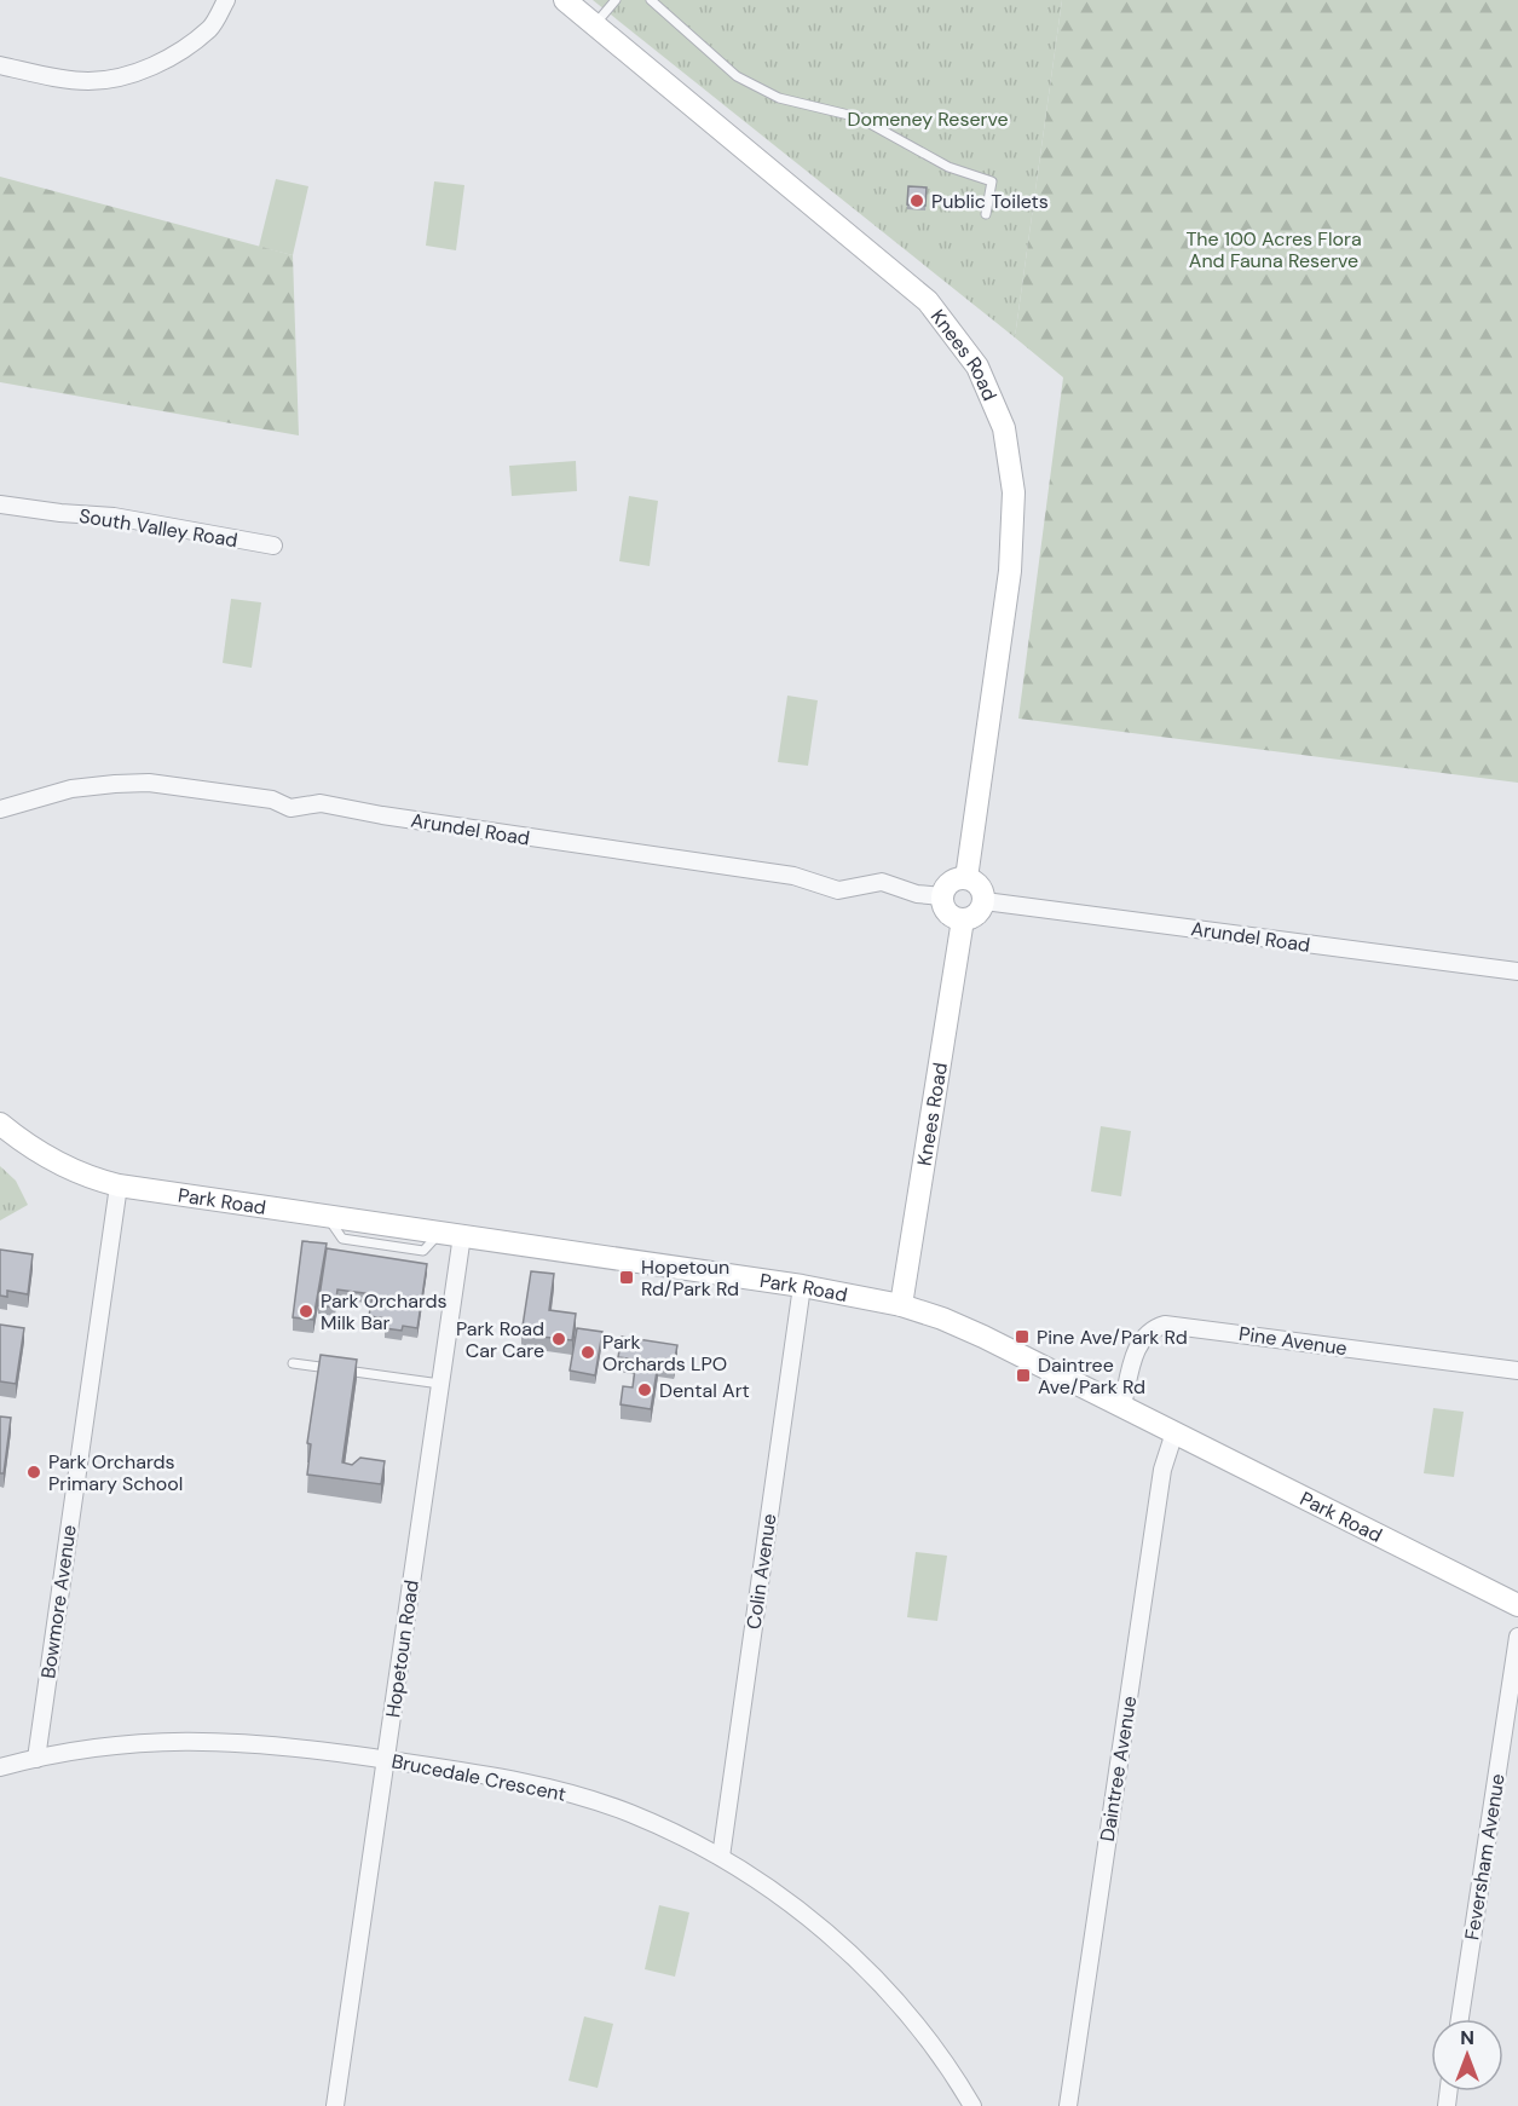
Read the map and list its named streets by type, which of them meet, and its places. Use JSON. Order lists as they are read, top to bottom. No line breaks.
{"streets":{"street":["Knees Road","South Valley Road","Arundel Road","Park Road","Pine Avenue","Colin Avenue","Bowmore Avenue","Hopetoun Road","Daintree Avenue","Brucedale Crescent","Feversham Avenue"]},"crossings":[["Knees Road","Arundel Road"],["Knees Road","Park Road"],["Park Road","Pine Avenue"],["Park Road","Colin Avenue"],["Park Road","Bowmore Avenue"],["Park Road","Hopetoun Road"],["Park Road","Daintree Avenue"],["Colin Avenue","Brucedale Crescent"],["Bowmore Avenue","Brucedale Crescent"],["Hopetoun Road","Brucedale Crescent"]],"parks":["Domeney Reserve","The 100 Acres Flora And Fauna Reserve"],"places":{"other":["Public Toilets","Park Orchards Milk Bar","Park Road Car Care","Park Orchards LPO","Dental Art","Park Orchards Primary School"],"transit":["Hopetoun Rd/Park Rd","Pine Ave/Park Rd","Daintree Ave/Park Rd"]},"north":"top"}
